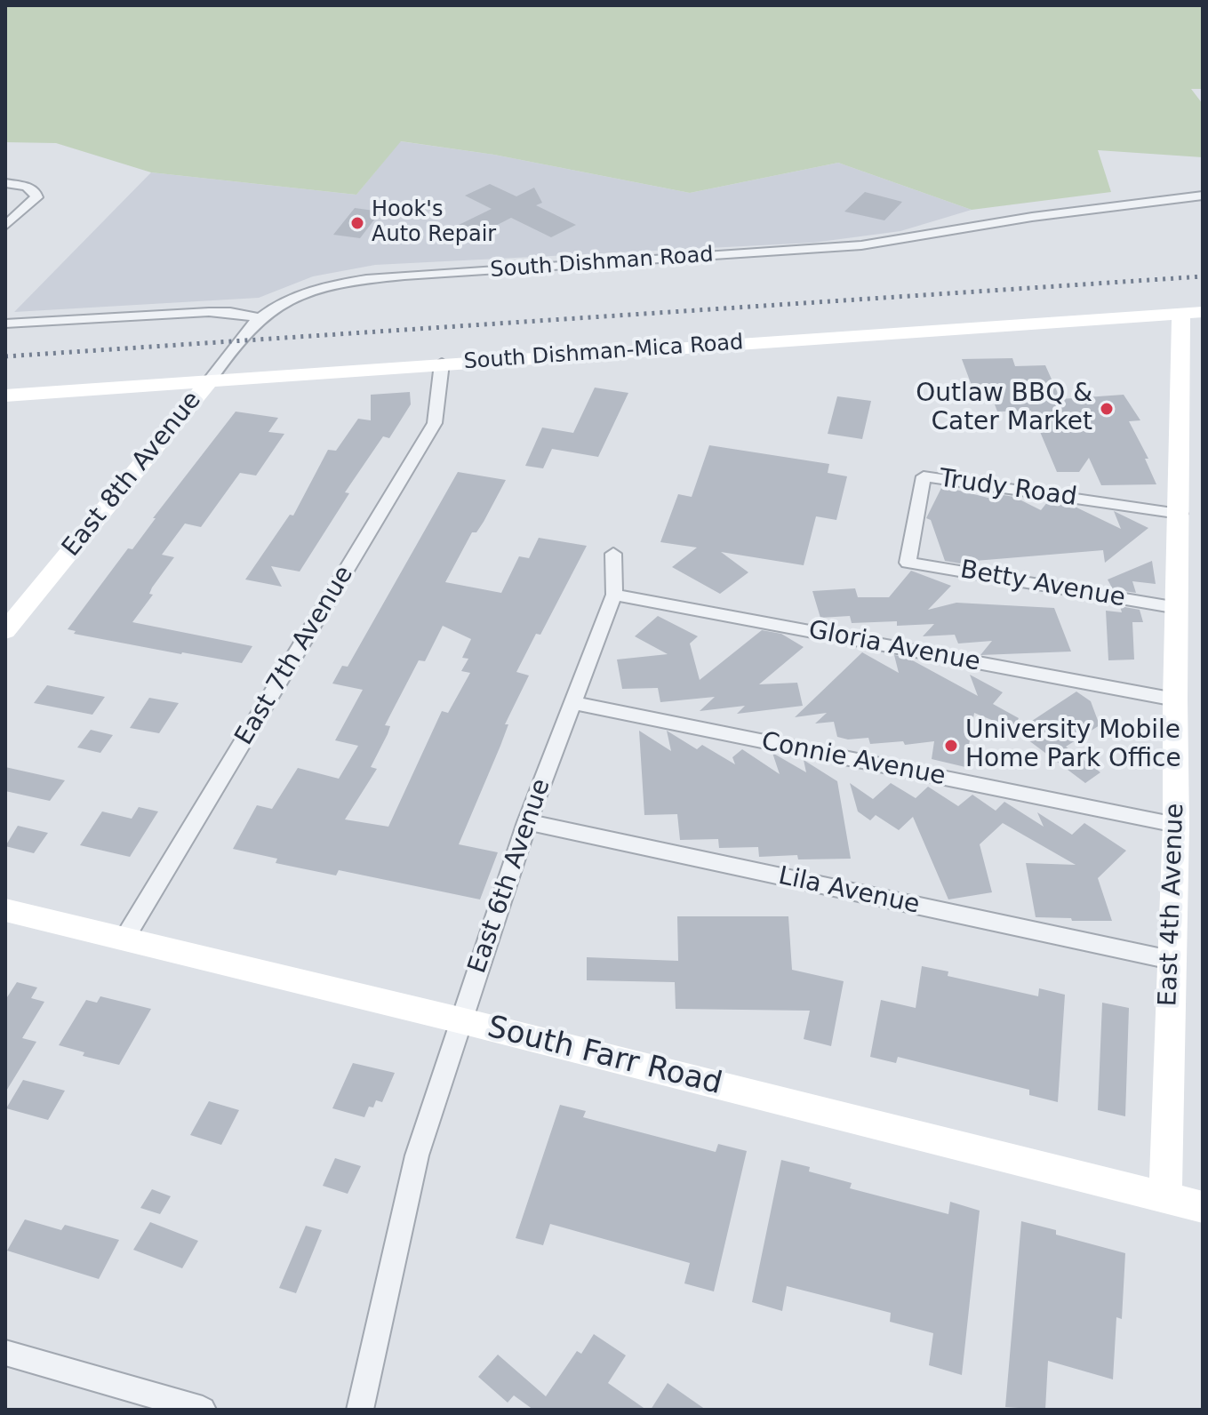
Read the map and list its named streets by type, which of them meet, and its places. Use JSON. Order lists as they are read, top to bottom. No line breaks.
{"streets":{"street":["South Dishman Road","South Dishman-Mica Road","East 8th Avenue","Trudy Road","Betty Avenue","Gloria Avenue","East 7th Avenue","Connie Avenue","East 6th Avenue","Lila Avenue","East 4th Avenue","South Farr Road"]},"crossings":[["South Dishman Road","East 8th Avenue"],["South Dishman-Mica Road","East 8th Avenue"],["South Dishman-Mica Road","East 7th Avenue"],["South Dishman-Mica Road","East 4th Avenue"],["Trudy Road","Betty Avenue"],["Trudy Road","East 4th Avenue"],["Betty Avenue","East 4th Avenue"],["Gloria Avenue","East 6th Avenue"],["Gloria Avenue","East 4th Avenue"],["East 7th Avenue","South Farr Road"],["Connie Avenue","East 6th Avenue"],["Connie Avenue","East 4th Avenue"],["East 6th Avenue","Lila Avenue"],["East 6th Avenue","South Farr Road"],["Lila Avenue","East 4th Avenue"],["East 4th Avenue","South Farr Road"]],"places":["Hook's Auto Repair","Outlaw BBQ & Cater Market","University Mobile Home Park Office"]}
